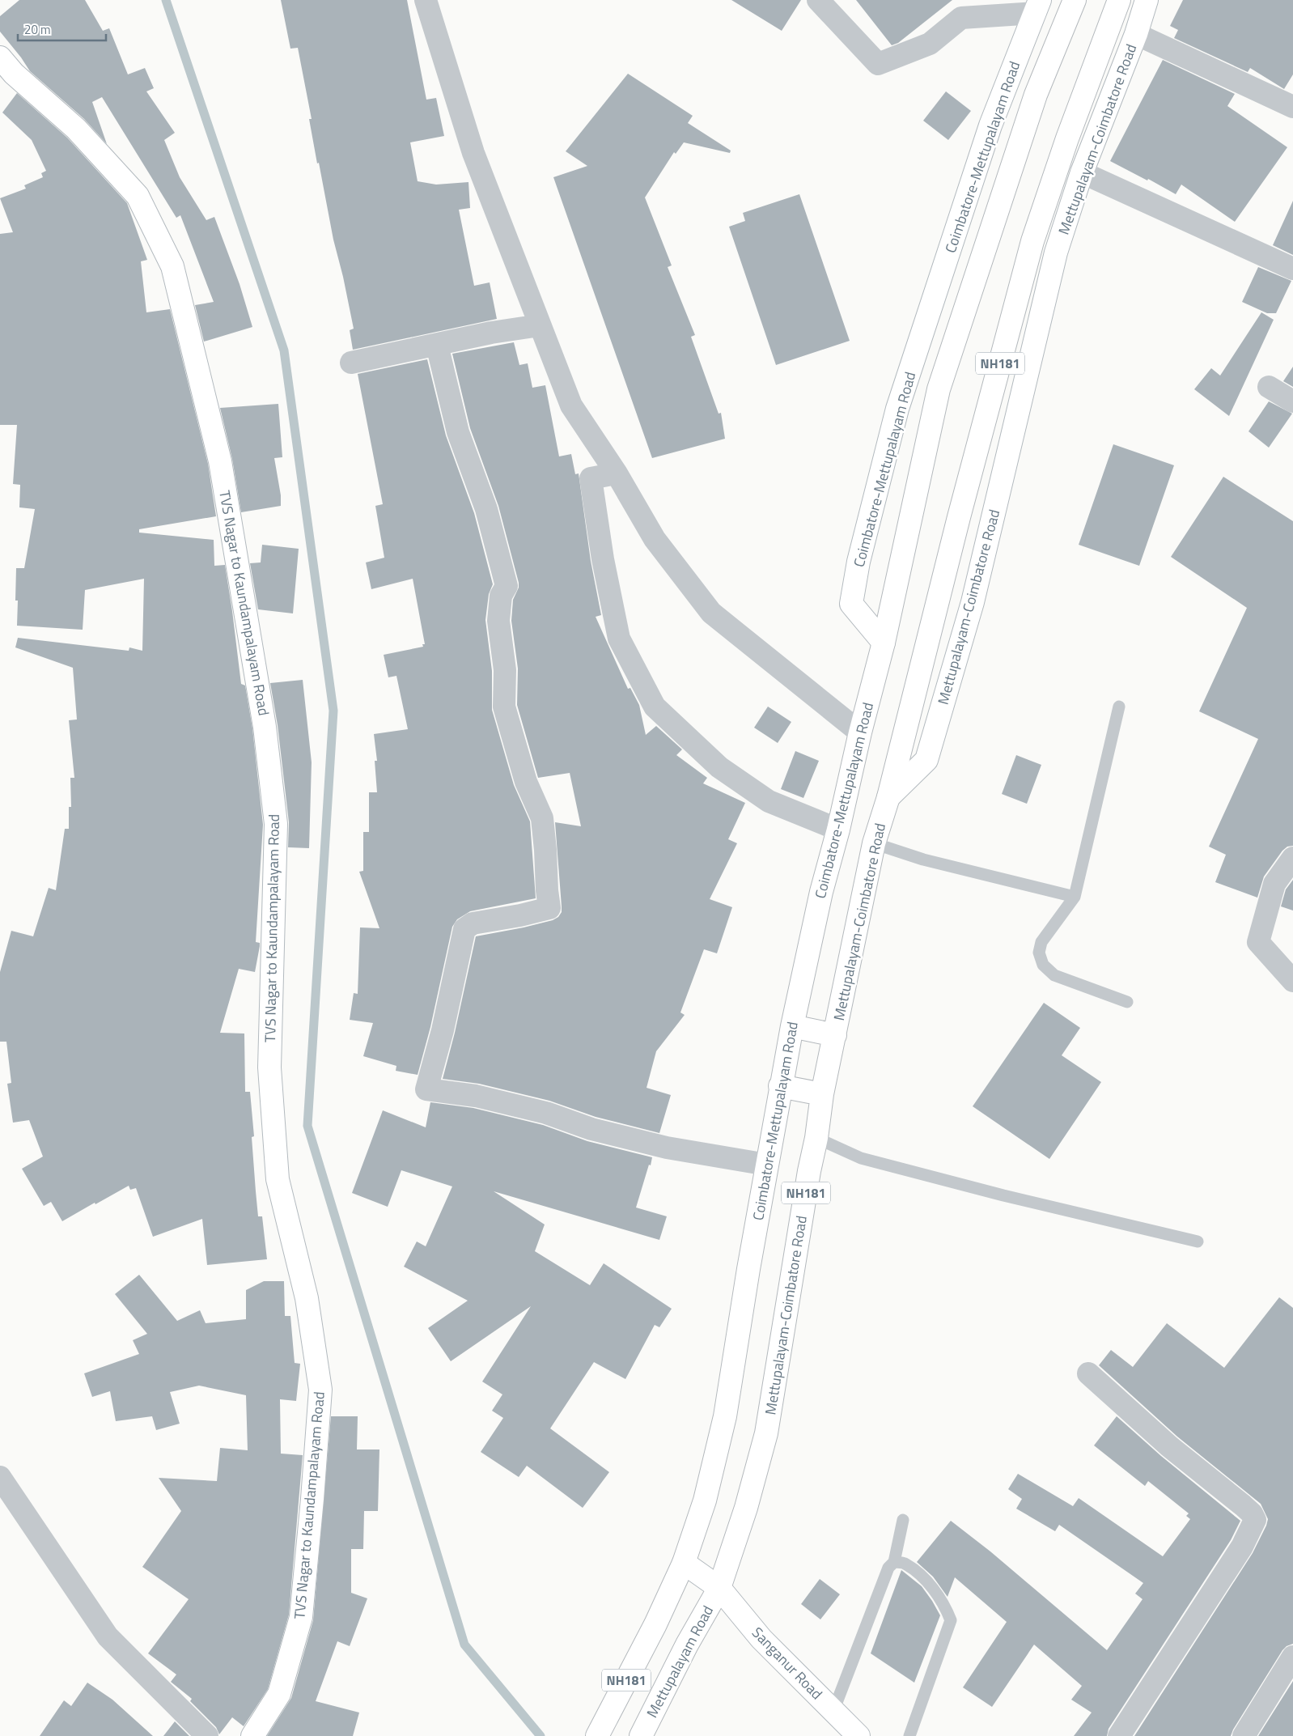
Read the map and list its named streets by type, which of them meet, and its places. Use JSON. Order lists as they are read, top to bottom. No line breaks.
{"streets":{"main road":["Mettupalayam-Coimbatore Road","Coimbatore-Mettupalayam Road","NH181","TVS Nagar to Kaundampalayam Road","Mettupalayam Road","Sanganur Road"]},"crossings":[["Mettupalayam-Coimbatore Road","NH181"],["Mettupalayam-Coimbatore Road","Mettupalayam Road"],["Mettupalayam-Coimbatore Road","Sanganur Road"],["Coimbatore-Mettupalayam Road","Sanganur Road"],["Mettupalayam Road","Sanganur Road"]],"scale_bar":"20 m"}
